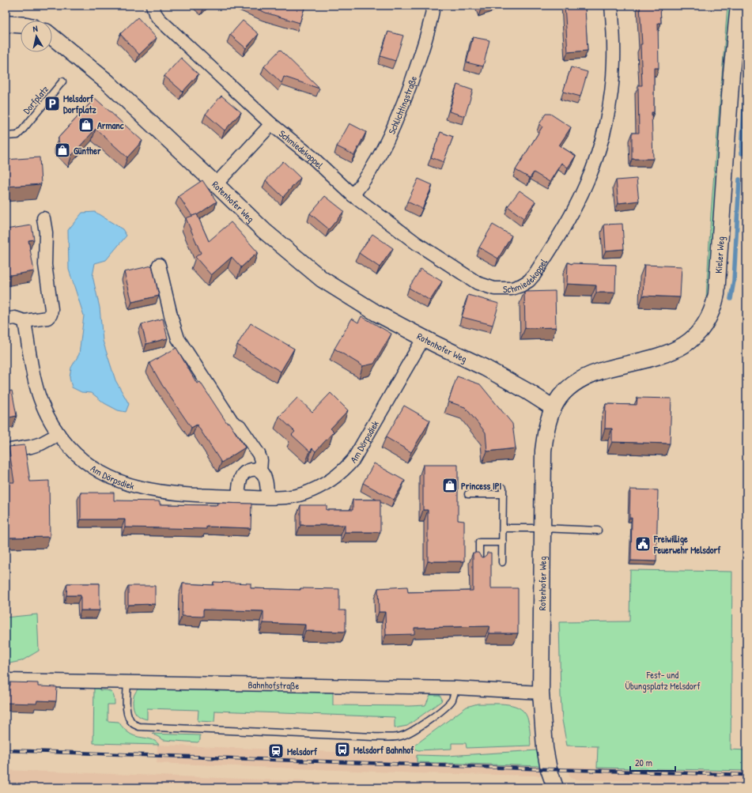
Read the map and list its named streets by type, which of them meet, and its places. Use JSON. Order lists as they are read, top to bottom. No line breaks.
{"streets":{"street":["Schlichtingstraße","Schmiedekoppel","Rotenhofer Weg","Kieler Weg","Am Dörpsdiek","Bahnhofstraße"],"lane":["Dorfplatz"]},"crossings":[["Schlichtingstraße","Schmiedekoppel"],["Schmiedekoppel","Rotenhofer Weg"],["Rotenhofer Weg","Kieler Weg"],["Rotenhofer Weg","Am Dörpsdiek"],["Rotenhofer Weg","Bahnhofstraße"]],"parks":["Fest- und Übungsplatz Melsdorf"],"places":{"parking":["Melsdorf Dorfplatz"],"shop":["Armanc","Günther","Princess IPI"],"public building":["Freiwillige Feuerwehr Melsdorf"],"bus stop":["Melsdorf Bahnhof"],"station":["Melsdorf"]},"scale_bar":"20 m","north":"top"}
